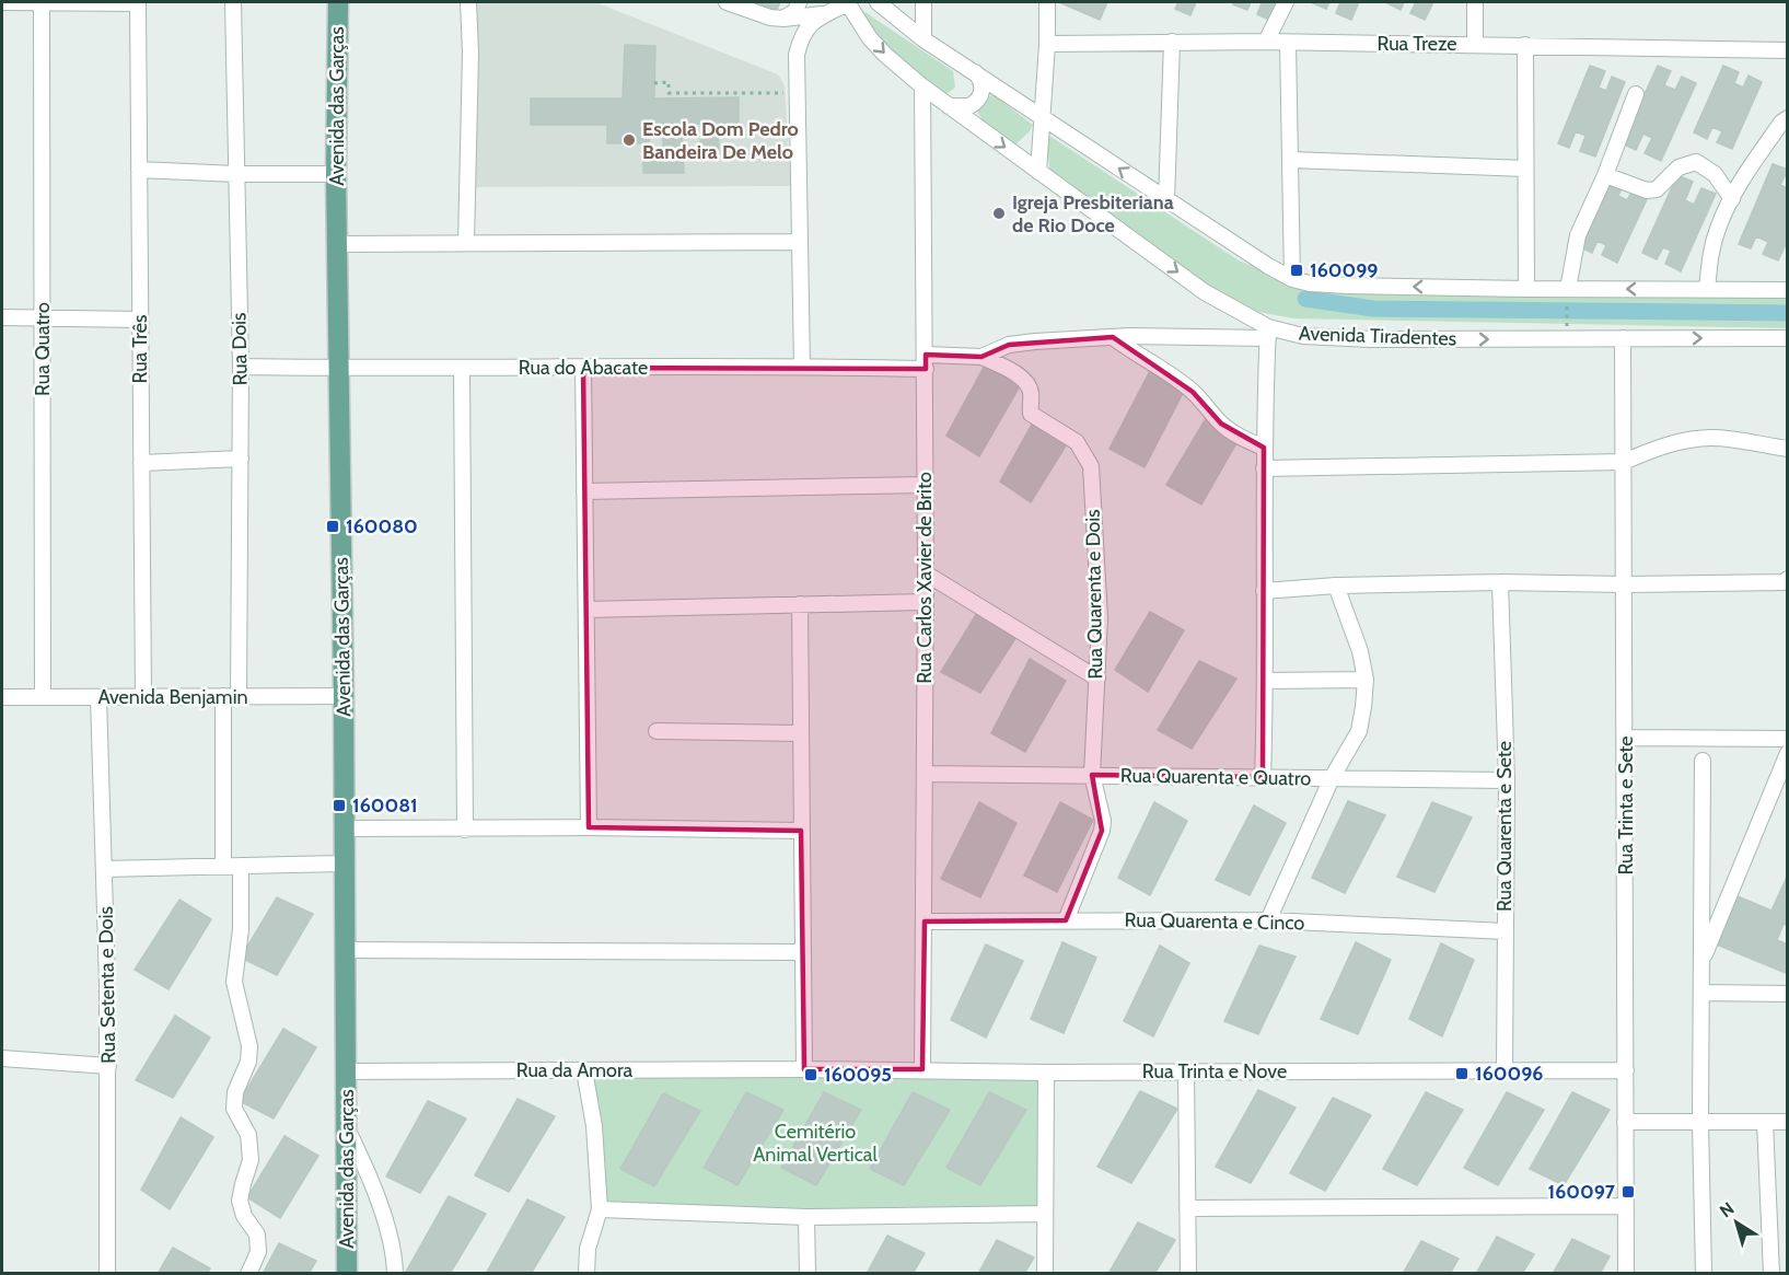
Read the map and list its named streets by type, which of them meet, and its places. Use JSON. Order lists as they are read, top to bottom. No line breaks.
{"streets":{"main road":["Avenida das Garças"],"street":["Rua Treze","Avenida Tiradentes","Rua Quatro","Rua Três","Rua Dois","Rua do Abacate","Rua Carlos Xavier de Brito","Rua Quarenta e Dois","Avenida Benjamin","Rua Quarenta e Quatro","Rua Trinta e Sete","Rua Quarenta e Sete","Rua Quarenta e Cinco","Rua Setenta e Dois","Rua da Amora","Rua Trinta e Nove"]},"crossings":[["Avenida das Garças","Rua do Abacate"],["Avenida das Garças","Avenida Benjamin"],["Avenida das Garças","Rua da Amora"],["Avenida Tiradentes","Rua Carlos Xavier de Brito"],["Avenida Tiradentes","Rua Trinta e Sete"],["Rua Quatro","Avenida Benjamin"],["Rua Três","Avenida Benjamin"],["Rua Dois","Rua do Abacate"],["Rua Dois","Avenida Benjamin"],["Rua do Abacate","Rua Carlos Xavier de Brito"],["Rua do Abacate","Rua Quarenta e Dois"],["Rua Carlos Xavier de Brito","Rua Quarenta e Quatro"],["Rua Carlos Xavier de Brito","Rua Quarenta e Cinco"],["Rua Carlos Xavier de Brito","Rua Trinta e Nove"],["Rua Quarenta e Dois","Rua Quarenta e Quatro"],["Rua Quarenta e Dois","Rua Quarenta e Cinco"],["Avenida Benjamin","Rua Setenta e Dois"],["Rua Quarenta e Quatro","Rua Quarenta e Sete"],["Rua Trinta e Sete","Rua Trinta e Nove"],["Rua Quarenta e Sete","Rua Quarenta e Cinco"],["Rua Quarenta e Sete","Rua Trinta e Nove"],["Rua da Amora","Rua Trinta e Nove"]],"parks":["Cemitério Animal Vertical"],"places":{"other":["Escola Dom Pedro Bandeira De Melo","Igreja Presbiteriana de Rio Doce"],"transit":["160099","160080","160081","160096","160095","160097"]},"north":"top left"}
